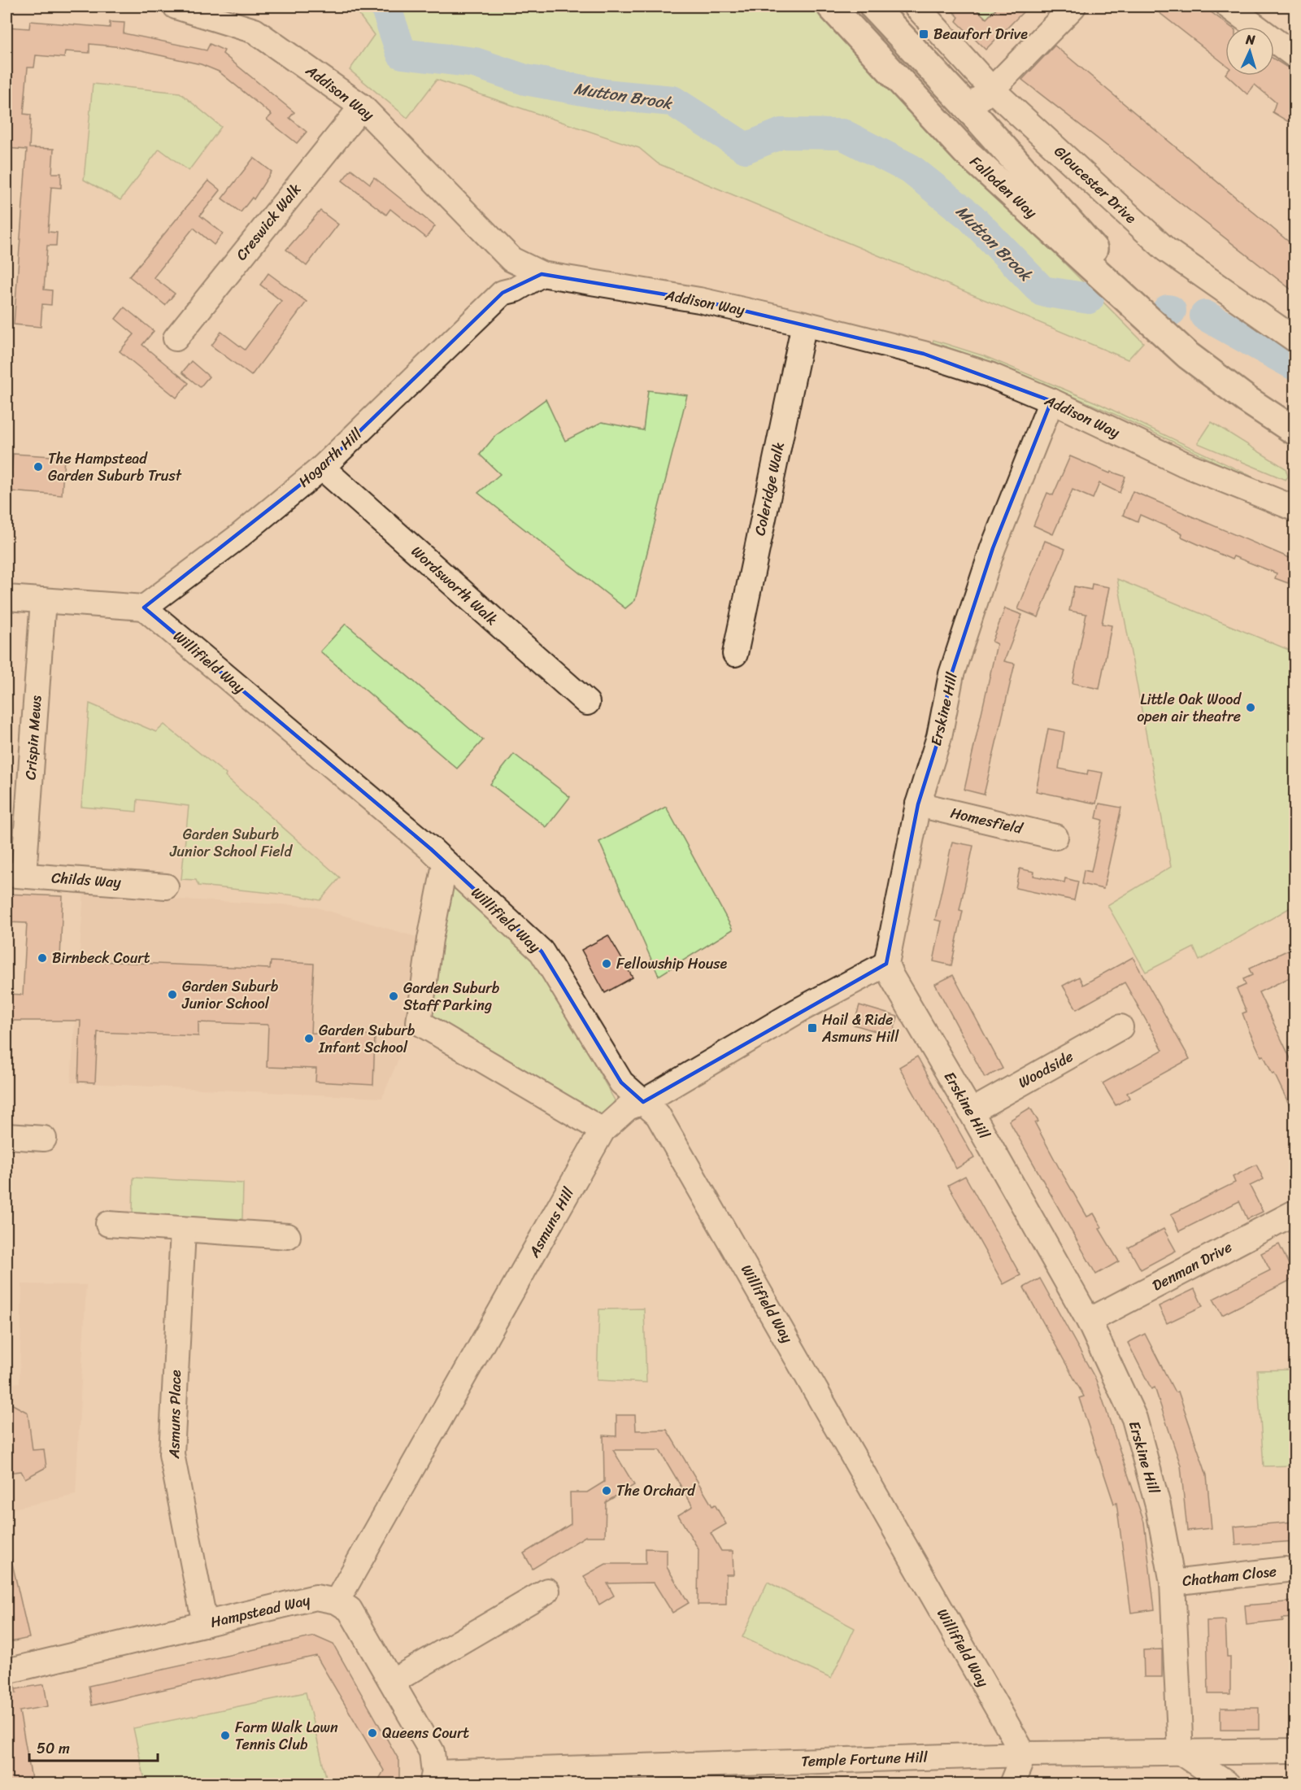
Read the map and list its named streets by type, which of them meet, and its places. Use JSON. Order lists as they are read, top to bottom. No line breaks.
{"streets":{"highway":["Falloden Way"],"street":["Addison Way","Gloucester Drive","Creswick Walk","Hogarth Hill","Coleridge Walk","Wordsworth Walk","Willifield Way","Erskine Hill","Crispin Mews","Homesfield","Childs Way","Woodside","Asmuns Hill","Denman Drive","Asmuns Place","Chatham Close","Hampstead Way","Temple Fortune Hill"]},"crossings":[["Addison Way","Creswick Walk"],["Addison Way","Hogarth Hill"],["Addison Way","Coleridge Walk"],["Addison Way","Erskine Hill"],["Hogarth Hill","Wordsworth Walk"],["Hogarth Hill","Willifield Way"],["Willifield Way","Asmuns Hill"],["Willifield Way","Temple Fortune Hill"],["Erskine Hill","Homesfield"],["Erskine Hill","Woodside"],["Erskine Hill","Asmuns Hill"],["Erskine Hill","Denman Drive"],["Erskine Hill","Chatham Close"],["Erskine Hill","Temple Fortune Hill"],["Crispin Mews","Childs Way"],["Asmuns Hill","Hampstead Way"],["Asmuns Place","Hampstead Way"]],"water":["Mutton Brook"],"parks":["Garden Suburb Junior School Field"],"places":{"transit":["Beaufort Drive","Hail & Ride Asmuns Hill"],"other":["The Hampstead Garden Suburb Trust","Little Oak Wood open air theatre","Birnbeck Court","Fellowship House","Garden Suburb Junior School","Garden Suburb Staff Parking","Garden Suburb Infant School","The Orchard","Queens Court","Farm Walk Lawn Tennis Club"]},"scale_bar":"50 m","north":"top"}
